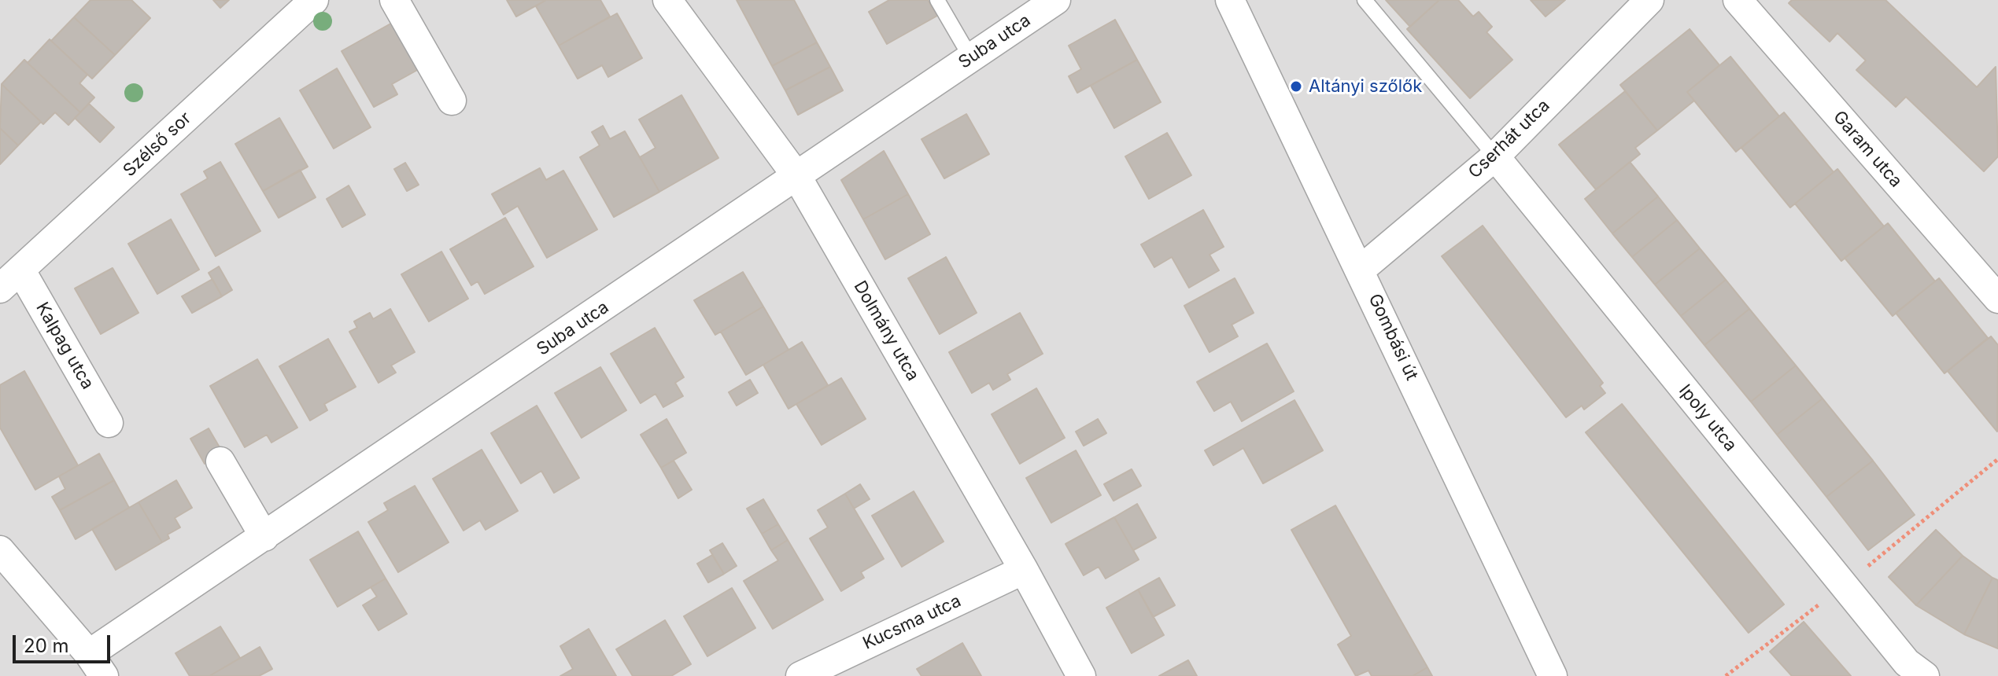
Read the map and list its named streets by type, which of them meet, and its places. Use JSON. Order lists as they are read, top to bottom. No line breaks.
{"streets":{"street":["Suba utca","Cserhát utca","Szélső sor","Garam utca","Dolmány utca","Gombási út","Kalpag utca","Ipoly utca","Kucsma utca"]},"crossings":[["Suba utca","Dolmány utca"],["Cserhát utca","Gombási út"],["Cserhát utca","Ipoly utca"],["Szélső sor","Kalpag utca"],["Dolmány utca","Kucsma utca"]],"places":["Altányi szőlők"],"scale_bar":"20 m"}
